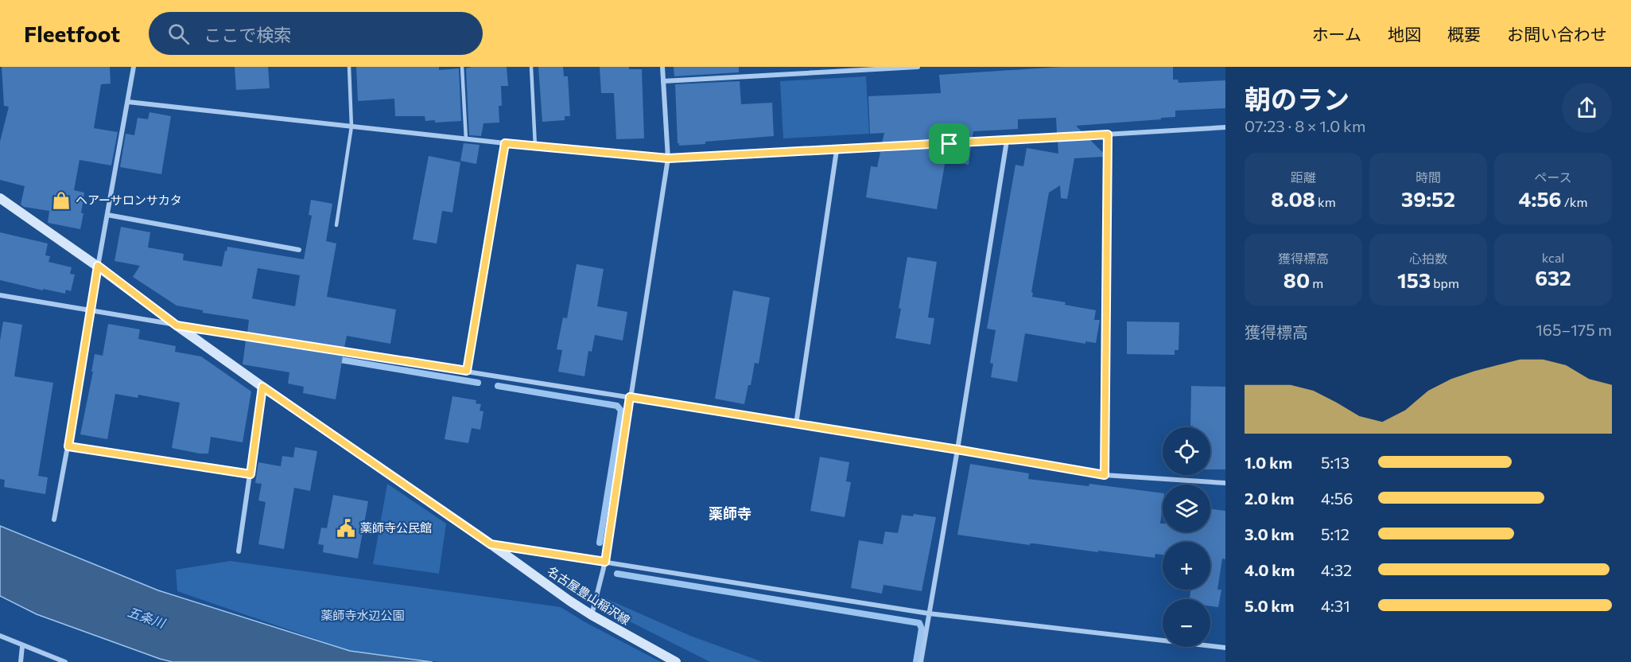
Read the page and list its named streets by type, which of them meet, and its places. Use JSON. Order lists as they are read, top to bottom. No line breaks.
{"streets":{"main road":["名古屋豊山稲沢線"]},"districts":["薬師寺"],"water":["五条川"],"parks":["薬師寺水辺公園"],"places":{"shop":["ヘアーサロンサカタ"],"public building":["薬師寺公民館"]},"page":{"header":"Fleetfoot","search":"ここで検索","nav":["ホーム","地図","概要","お問い合わせ"],"heading":["朝のラン","07:23 · 8 × 1.0 km"],"stats":[["距離","8.08 km"],["時間","39:52"],["ペース","4:56 /km"],["獲得標高","80 m"],["心拍数","153 bpm"],["kcal","632"]],"chart":["獲得標高","165–175 m"],"map_buttons":["+","−"],"list":[{"name":"1.0 km","note":"5:13"},{"name":"2.0 km","note":"4:56"},{"name":"3.0 km","note":"5:12"},{"name":"4.0 km","note":"4:32"},{"name":"5.0 km","note":"4:31"}]}}
